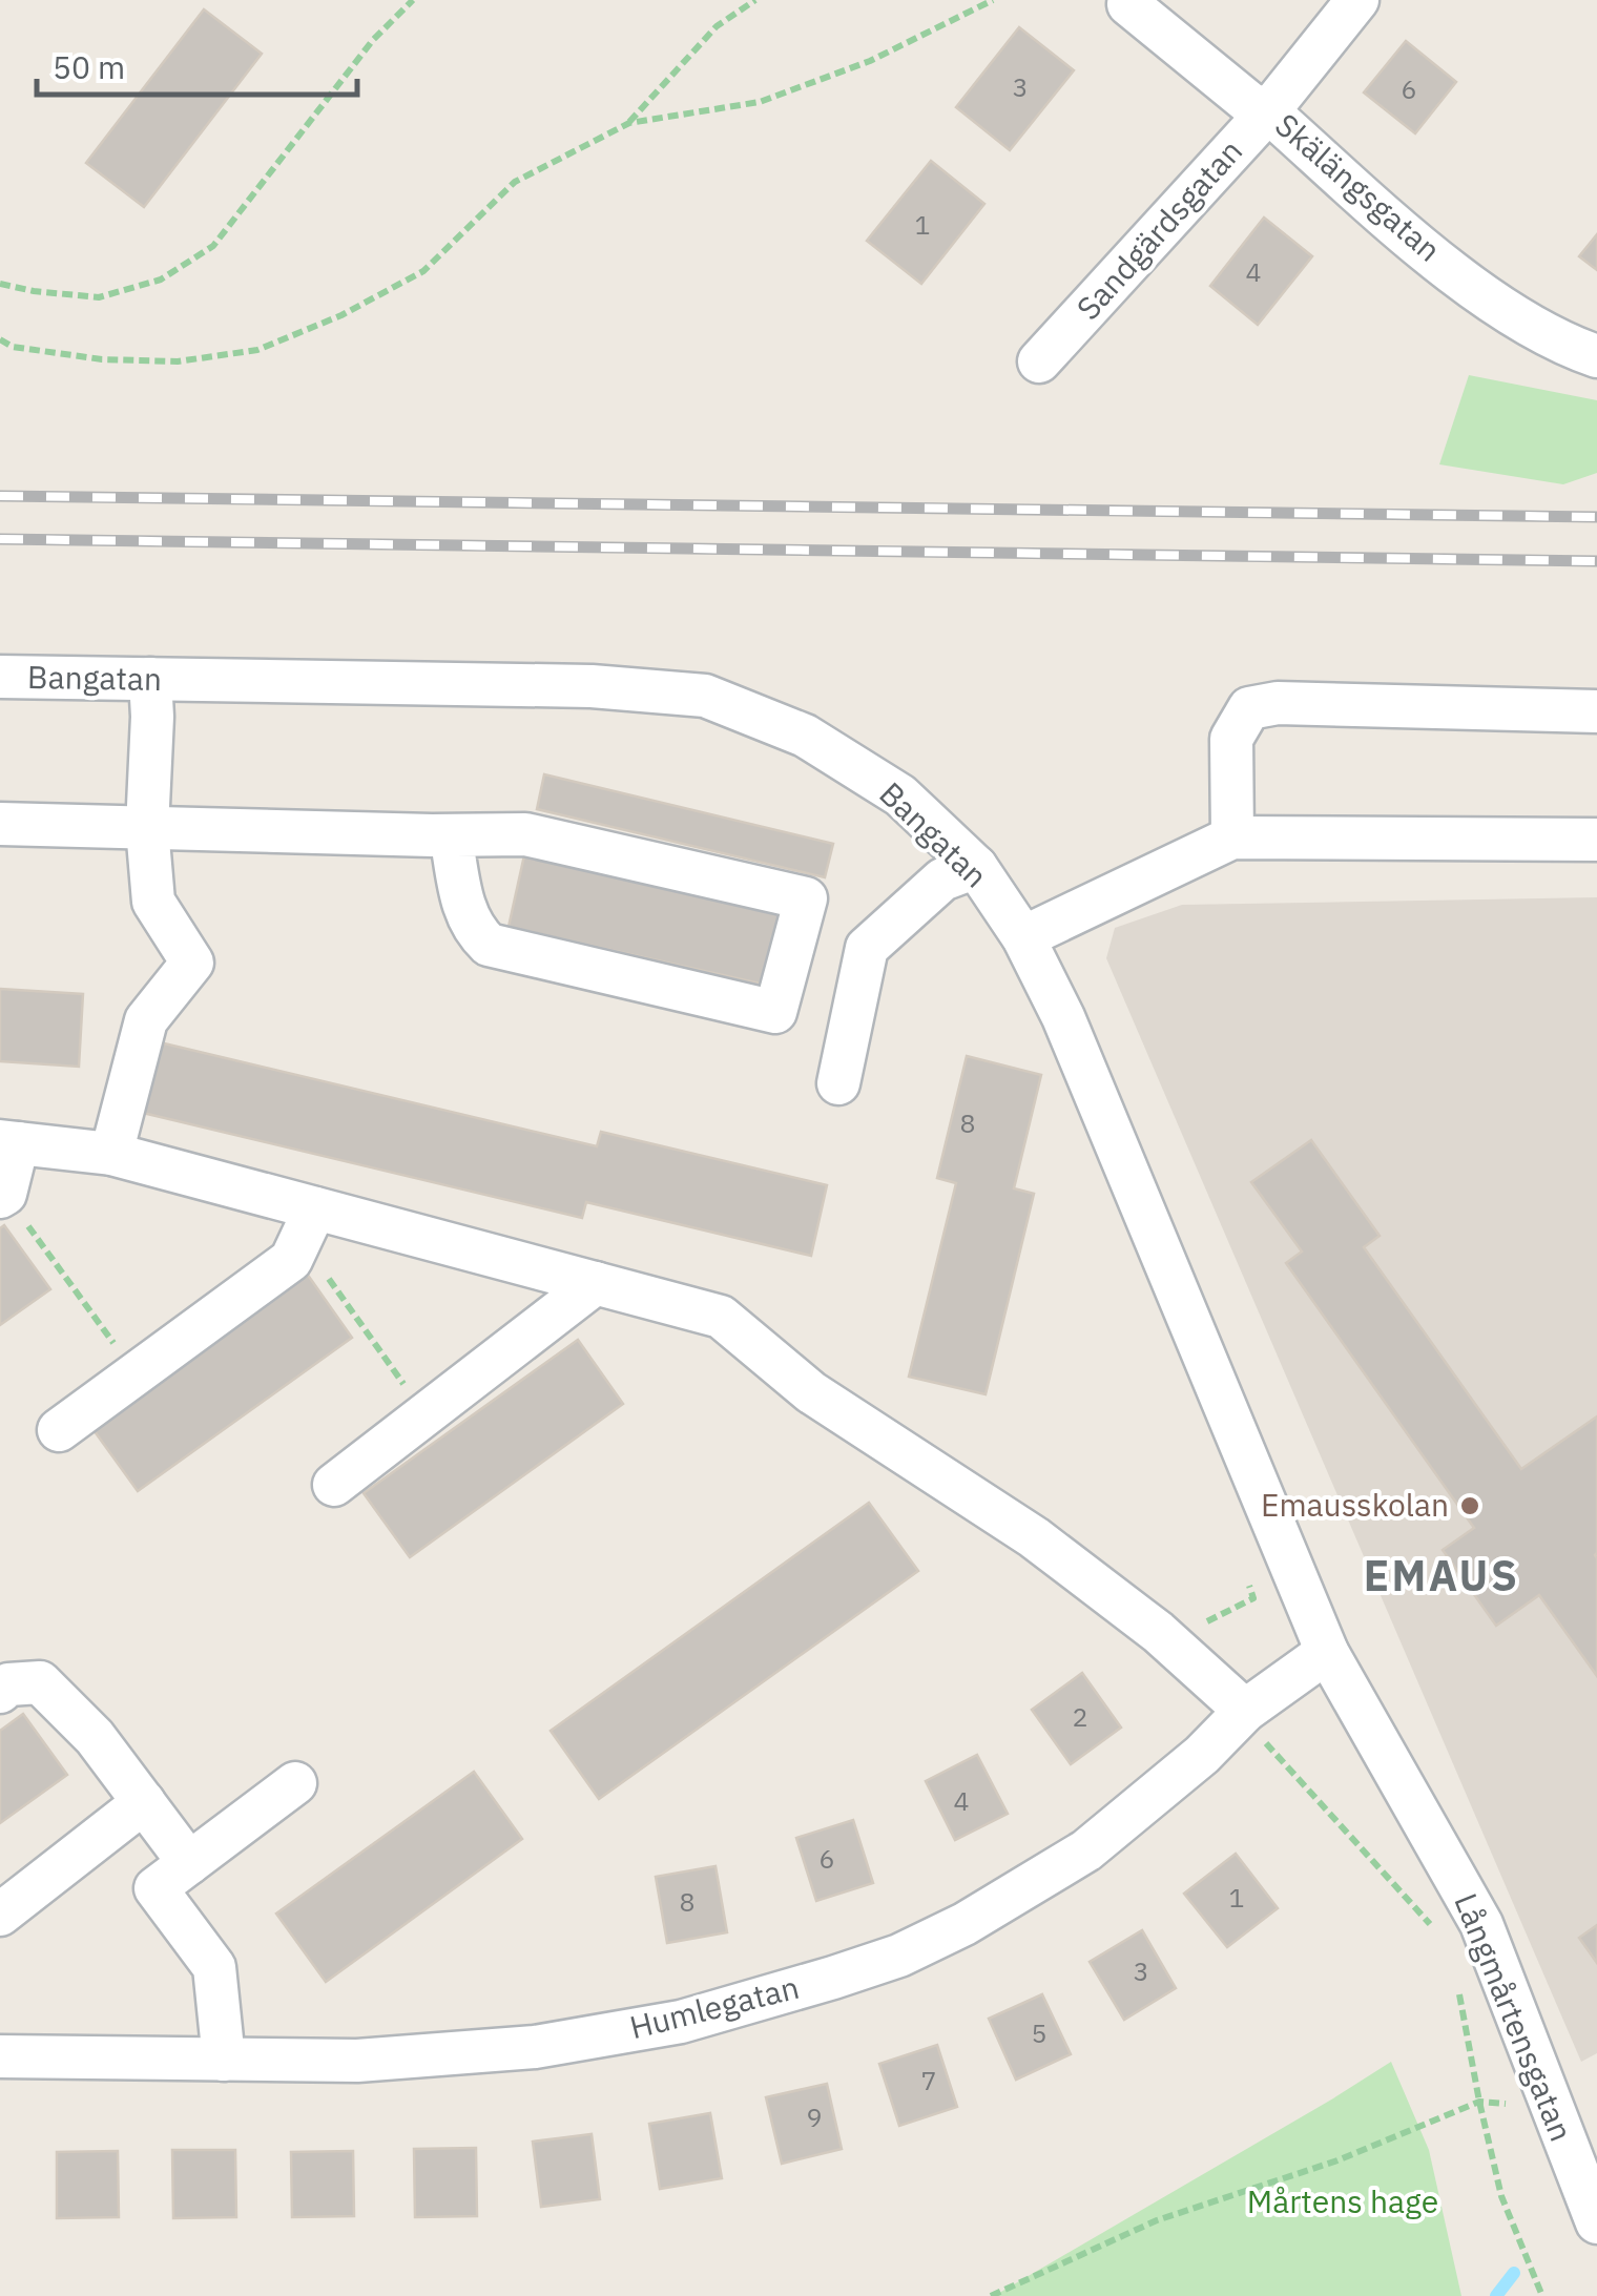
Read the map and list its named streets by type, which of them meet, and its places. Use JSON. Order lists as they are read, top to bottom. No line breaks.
{"streets":{"street":["Skälängsgatan","Sandgärdsgatan","Bangatan","Humlegatan","Långmårtensgatan"]},"crossings":[["Skälängsgatan","Sandgärdsgatan"],["Bangatan","Humlegatan"],["Bangatan","Långmårtensgatan"],["Humlegatan","Långmårtensgatan"]],"districts":["EMAUS"],"parks":["Mårtens hage"],"places":["Emausskolan"],"house_numbers":["3","6","1","4","8","2","4","6","1","8","3","5","7","9"],"scale_bar":"50 m"}
